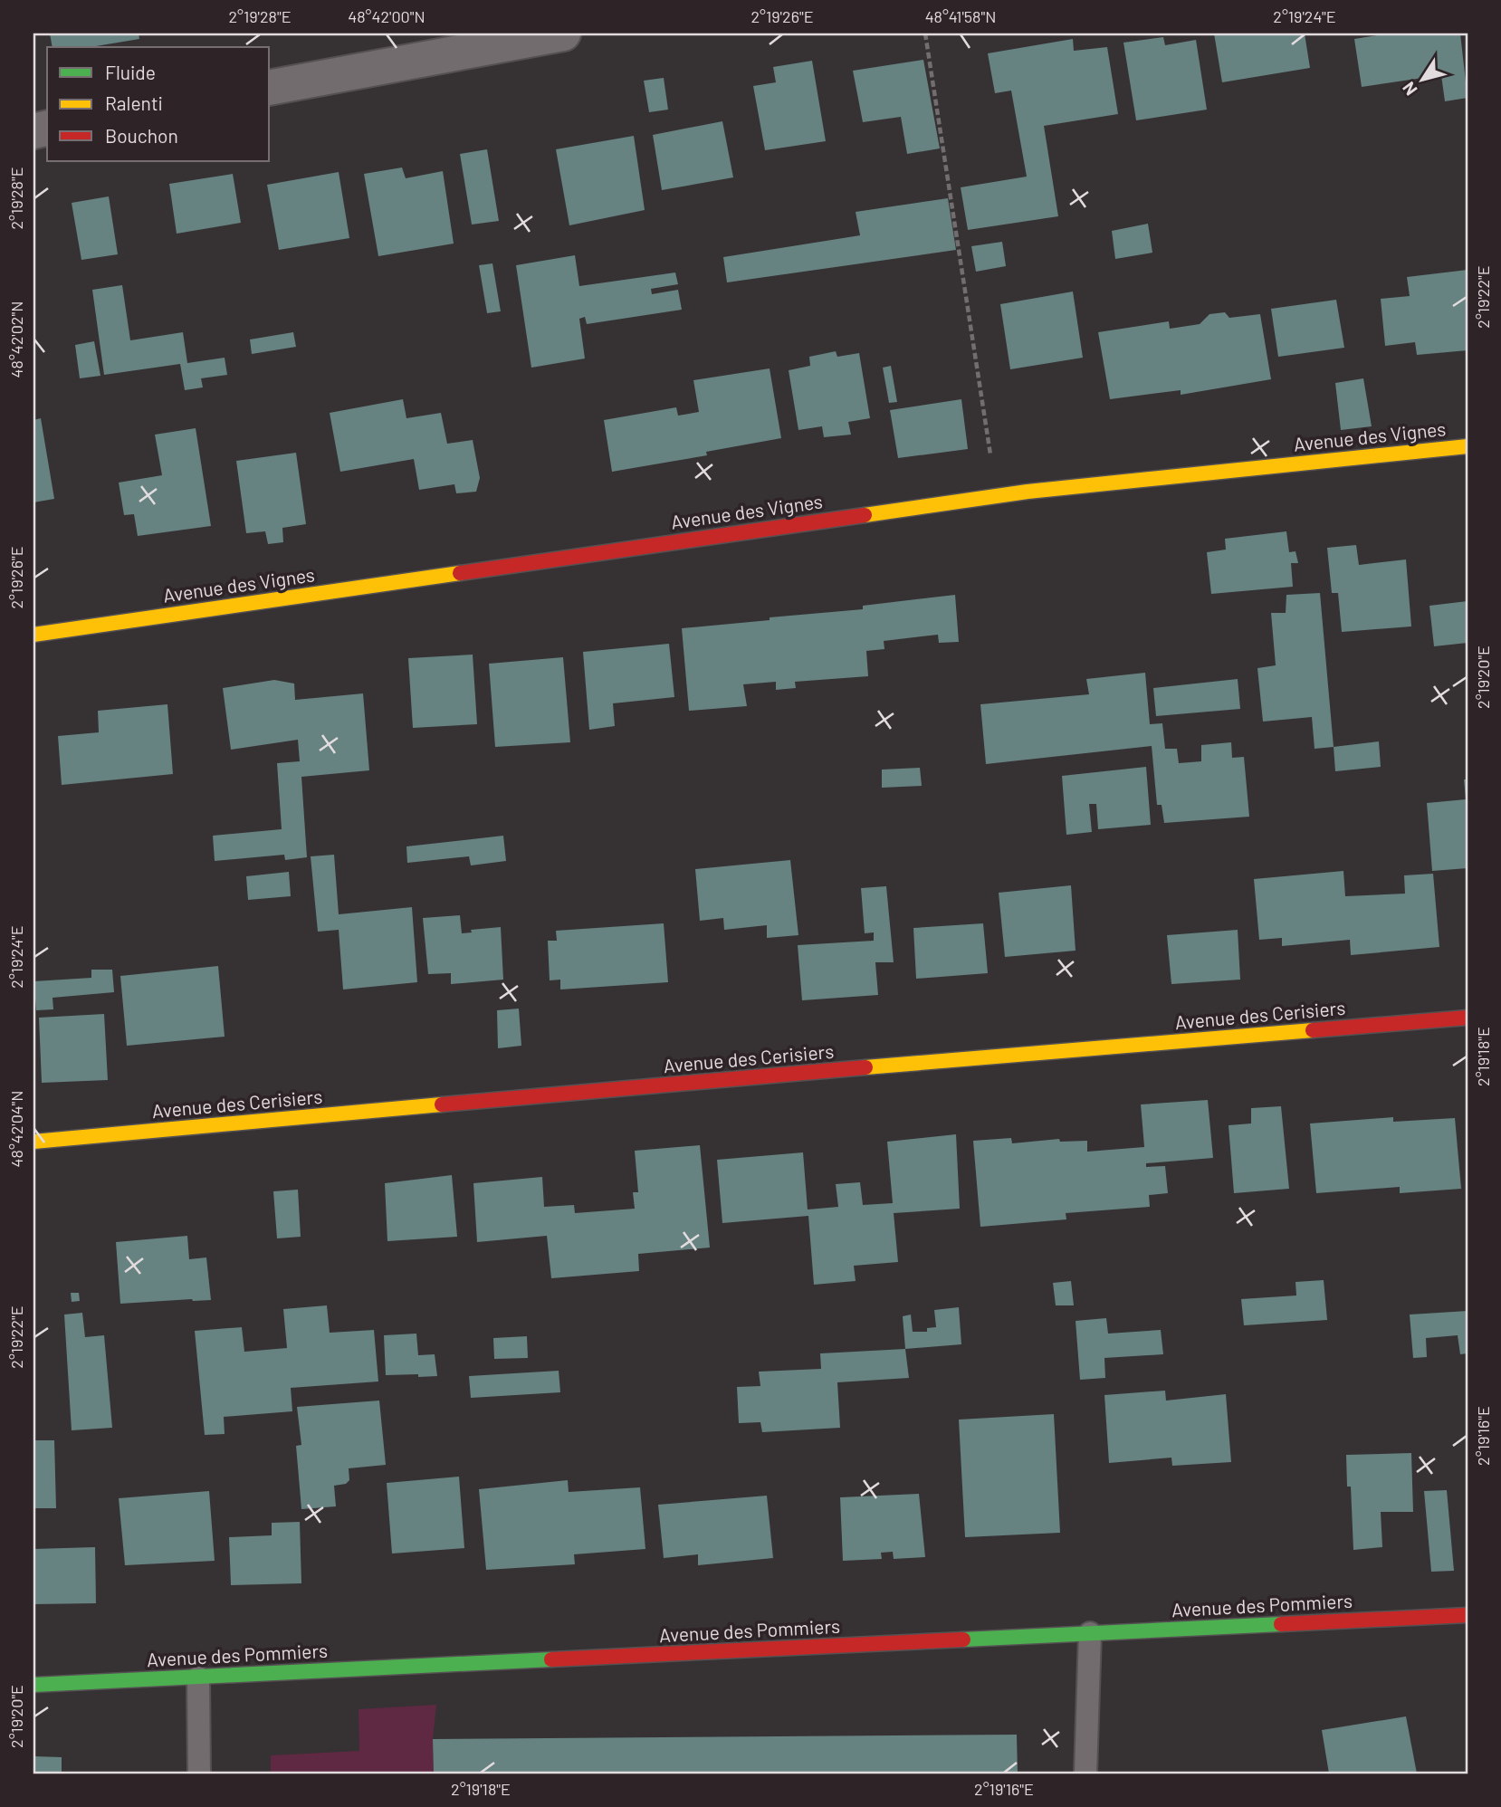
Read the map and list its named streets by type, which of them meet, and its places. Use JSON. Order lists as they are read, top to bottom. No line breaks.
{"streets":{"street":["Avenue des Vignes","Avenue des Cerisiers","Avenue des Pommiers"]},"legend":["Fluide","Ralenti","Bouchon"],"north":"bottom left","coordinates":["2°19'28\"E","48°42'00\"N","2°19'26\"E","48°41'58\"N","2°19'24\"E","2°19'22\"E","48°42'02\"N","2°19'20\"E","2°19'18\"E","48°42'04\"N","2°19'16\"E"]}
